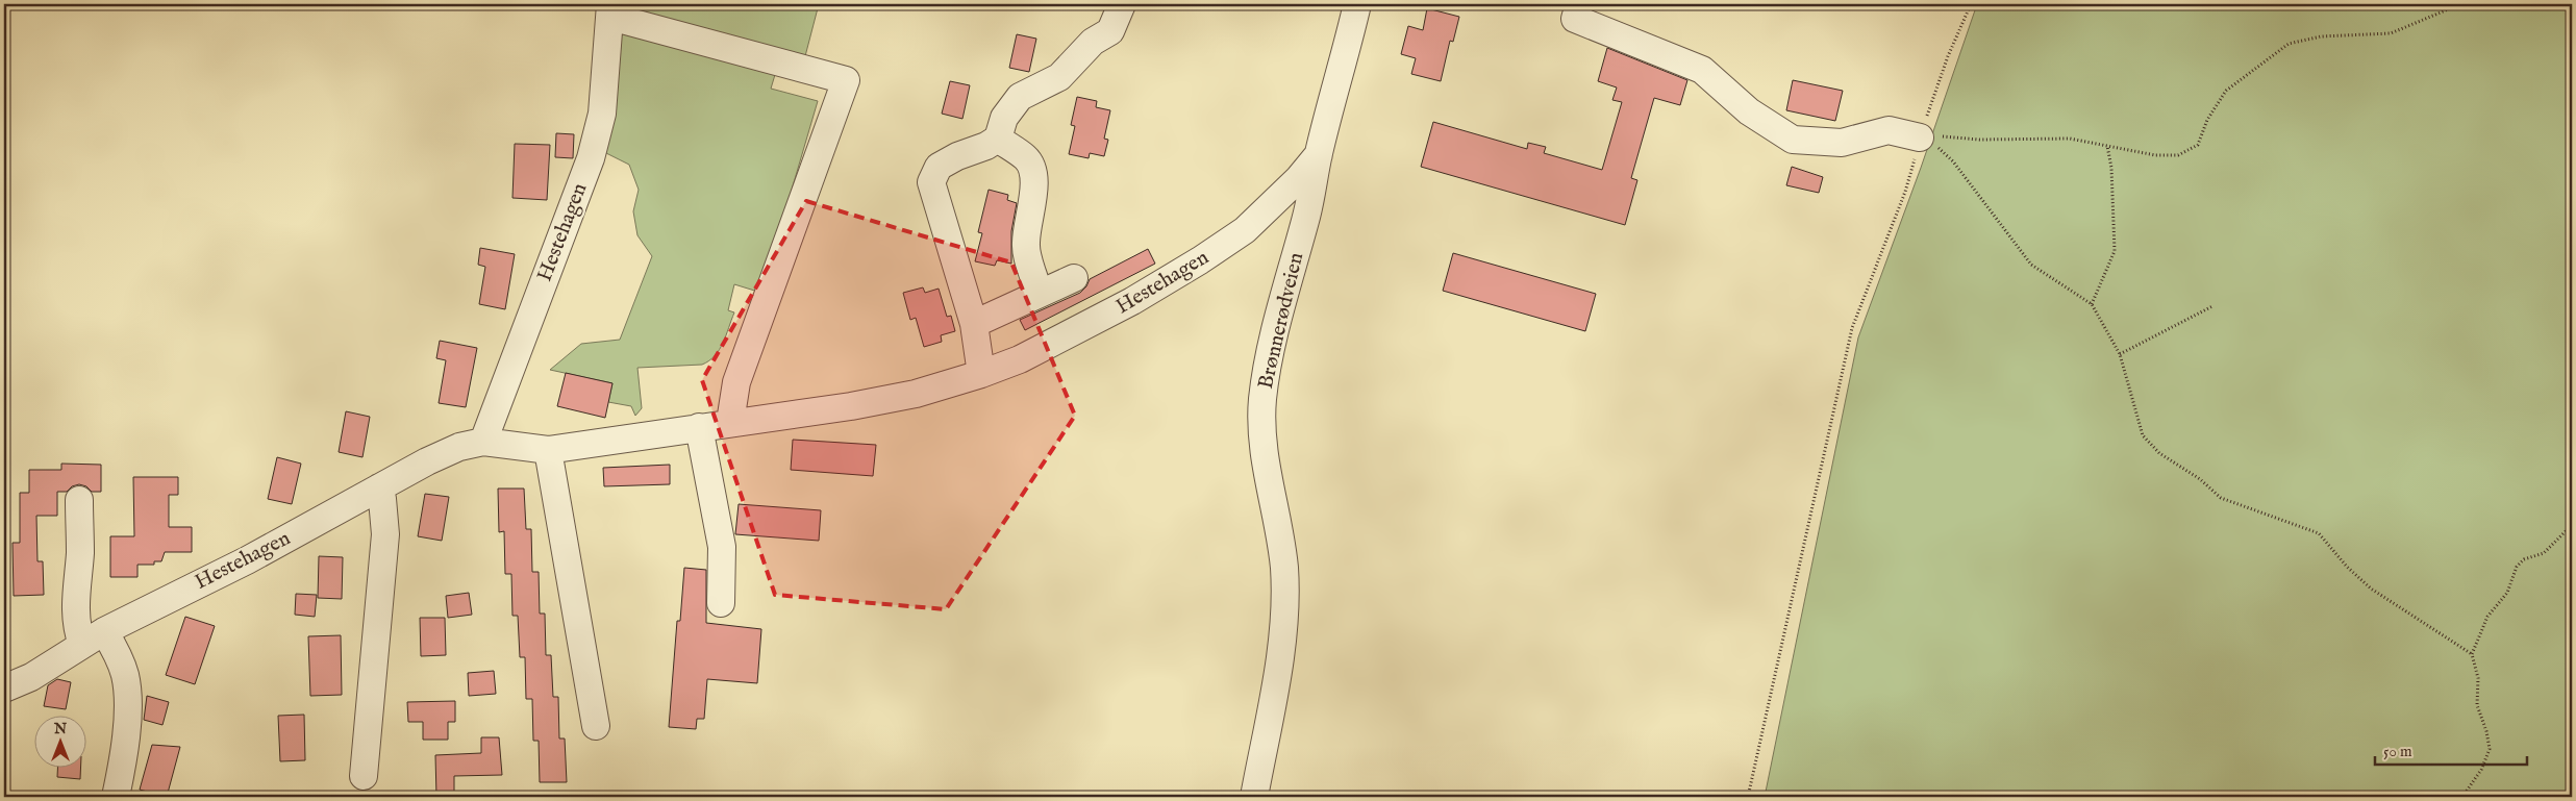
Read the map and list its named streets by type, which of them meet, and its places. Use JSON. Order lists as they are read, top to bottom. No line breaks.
{"streets":{"street":["Hestehagen","Brønnerødveien"]},"crossings":[["Hestehagen","Brønnerødveien"]],"scale_bar":"50 m","north":"top"}
